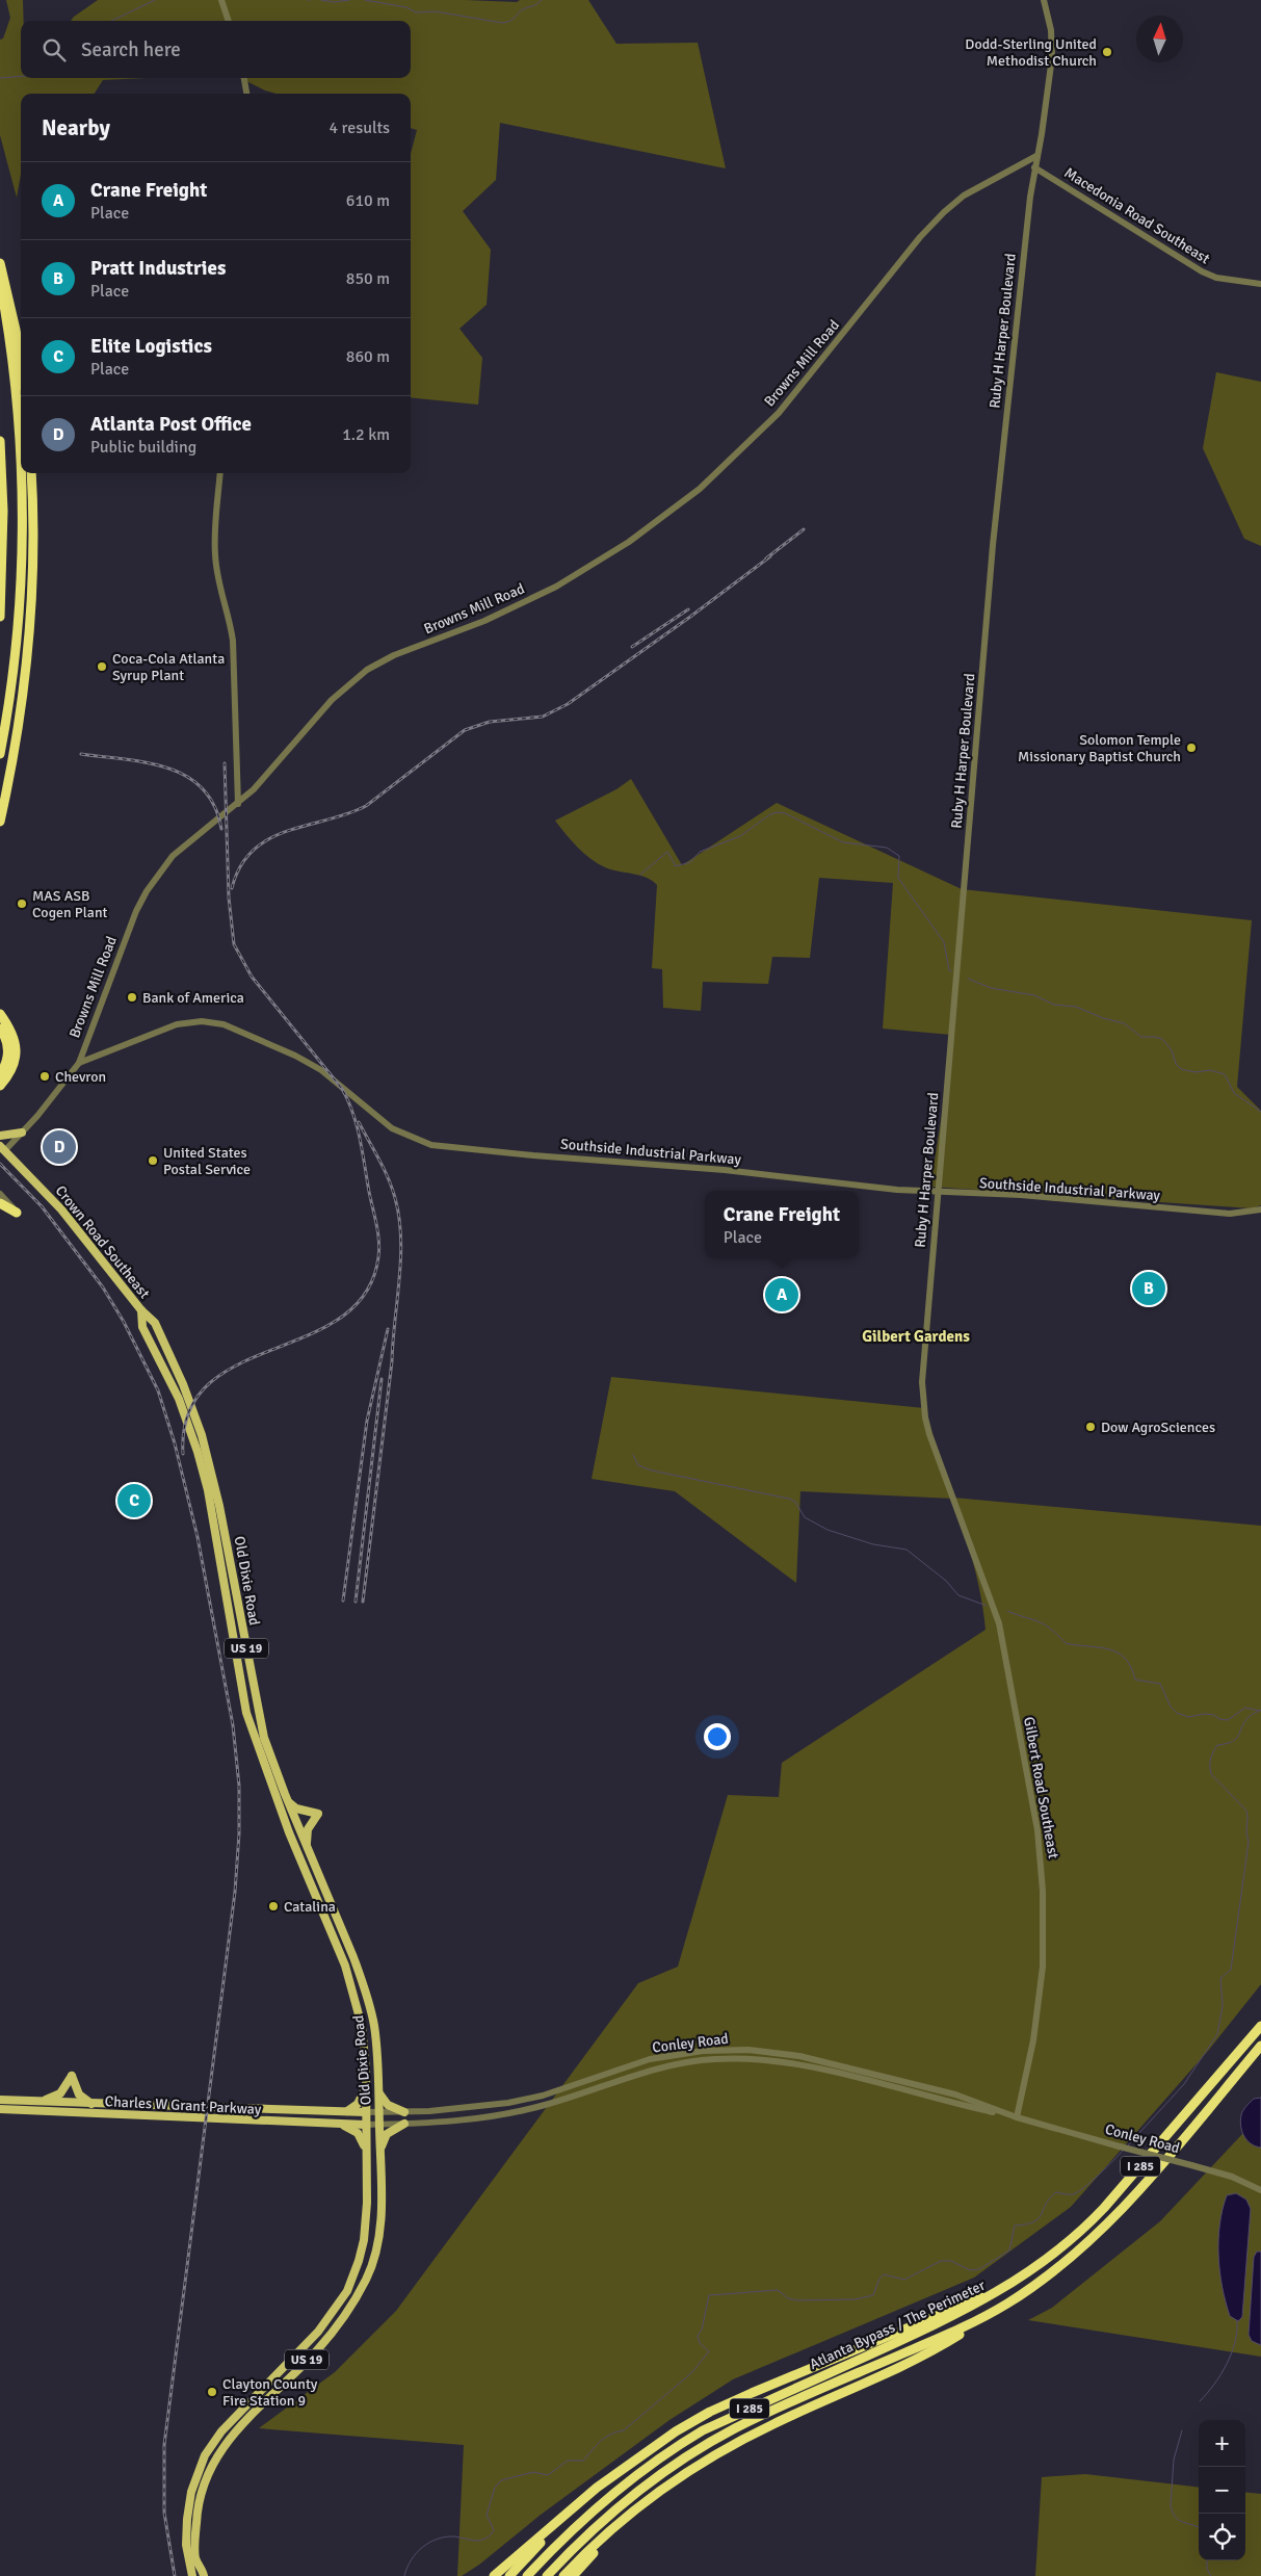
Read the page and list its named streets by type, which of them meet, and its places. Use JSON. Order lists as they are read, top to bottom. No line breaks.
{"streets":{"highway":["I 285","Atlanta Bypass / The Perimeter"],"main road":["Crown Road Southeast","Old Dixie Road","US 19","Charles W Grant Parkway"],"street":["Macedonia Road Southeast","Ruby H Harper Boulevard","Browns Mill Road","Southside Industrial Parkway","Gilbert Road Southeast","Conley Road"]},"crossings":[["Macedonia Road Southeast","Ruby H Harper Boulevard"],["Ruby H Harper Boulevard","Browns Mill Road"],["Ruby H Harper Boulevard","Southside Industrial Parkway"],["Ruby H Harper Boulevard","Gilbert Road Southeast"],["Browns Mill Road","Southside Industrial Parkway"],["Browns Mill Road","Crown Road Southeast"],["Crown Road Southeast","Old Dixie Road"],["Old Dixie Road","Conley Road"],["Old Dixie Road","Charles W Grant Parkway"],["Gilbert Road Southeast","Conley Road"],["Conley Road","Charles W Grant Parkway"]],"districts":["Gilbert Gardens"],"places":["Dodd-Sterling United Methodist Church","Coca-Cola Atlanta Syrup Plant","Solomon Temple Missionary Baptist Church","MAS ASB Cogen Plant","Bank of America","Chevron","United States Postal Service","Dow AgroSciences","Catalina","Clayton County Fire Station 9"],"north":"top","page":{"search":"Search here","heading":["Nearby","4 results"],"list":[{"mark":"A","name":"Crane Freight","note":"Place","value":"610 m"},{"mark":"B","name":"Pratt Industries","note":"Place","value":"850 m"},{"mark":"C","name":"Elite Logistics","note":"Place","value":"860 m"},{"mark":"D","name":"Atlanta Post Office","note":"Public building","value":"1.2 km"}],"pins":["D","B","A","C"],"popup":["Crane Freight","Place"],"map_buttons":["+","−"]}}
